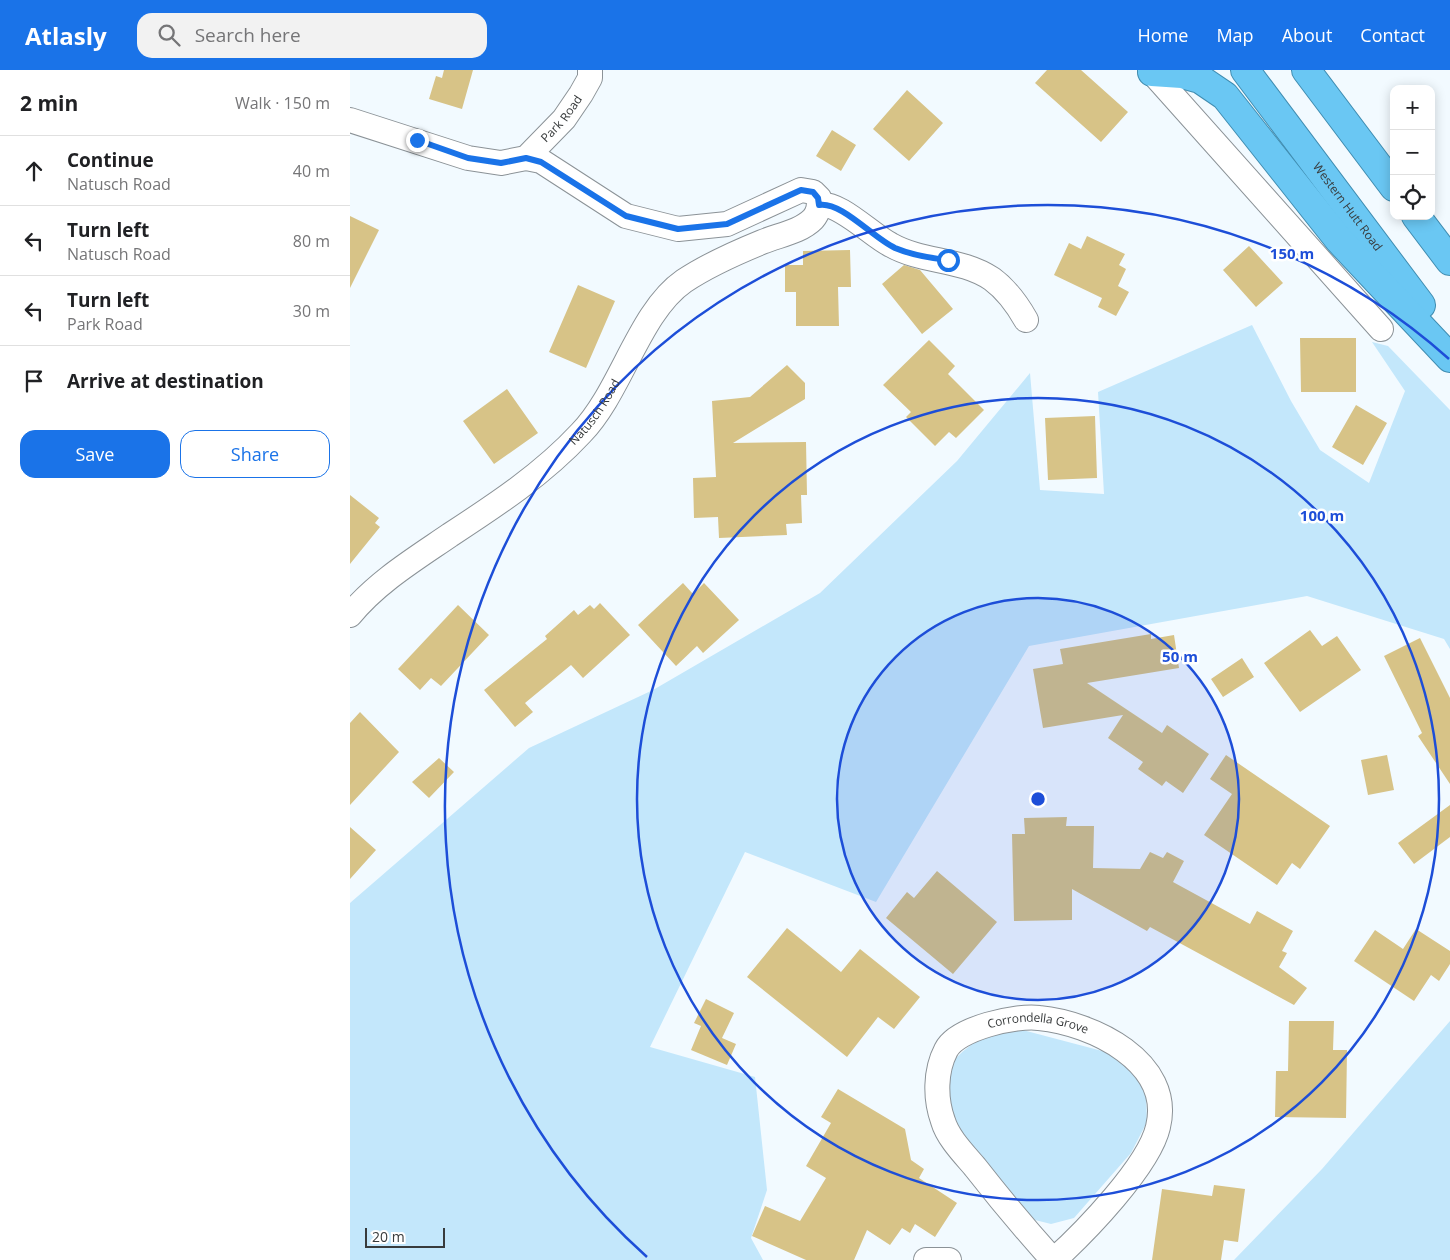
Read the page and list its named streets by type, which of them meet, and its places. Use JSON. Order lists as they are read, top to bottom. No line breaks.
{"streets":{"highway":["Western Hutt Road"],"street":["Park Road","Natusch Road","Corrondella Grove"]},"scale_bar":"20 m","page":{"header":"Atlasly","search":"Search here","nav":["Home","Map","About","Contact"],"heading":["2 min","Walk · 150 m"],"map_buttons":["+","−"],"list":[["Continue","Natusch Road","40 m"],["Turn left","Natusch Road","80 m"],["Turn left","Park Road","30 m"],"Arrive at destination"],"buttons":["Save","Share"],"scale":"20 m"},"rings":["150 m","100 m","50 m"]}
